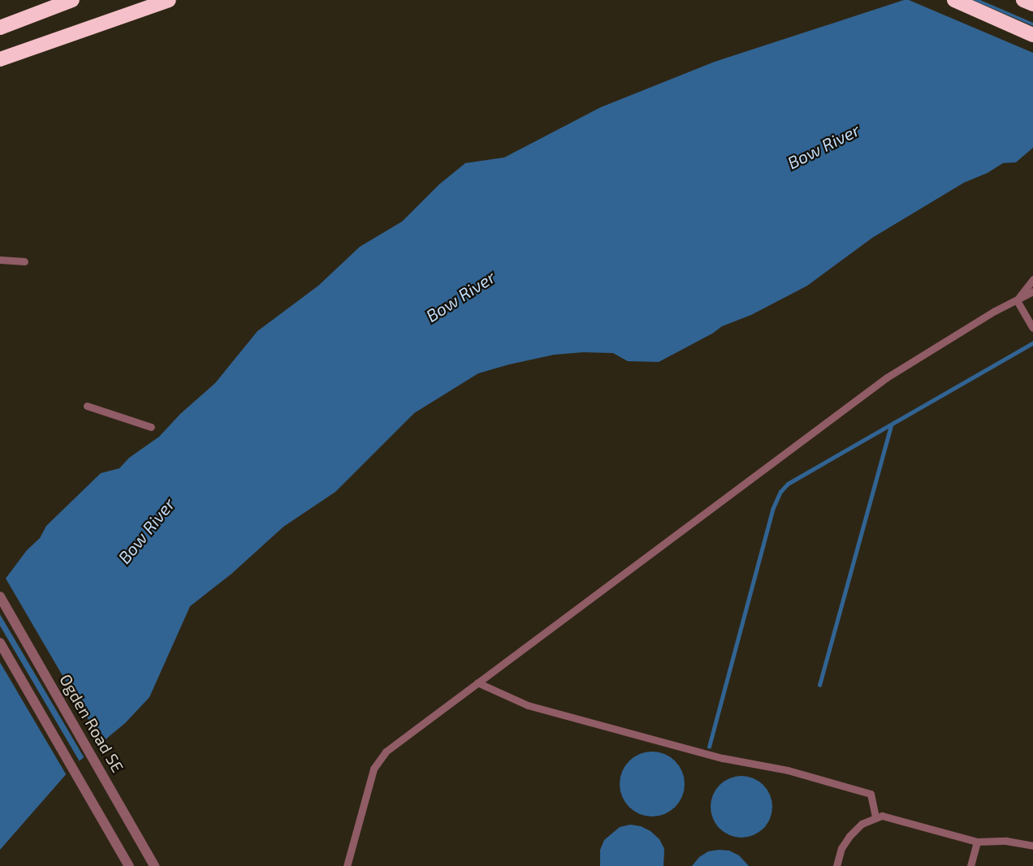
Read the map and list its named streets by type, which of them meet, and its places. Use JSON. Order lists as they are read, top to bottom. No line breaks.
{"streets":{"street":["Ogden Road SE"]},"water":["Bow River"]}
